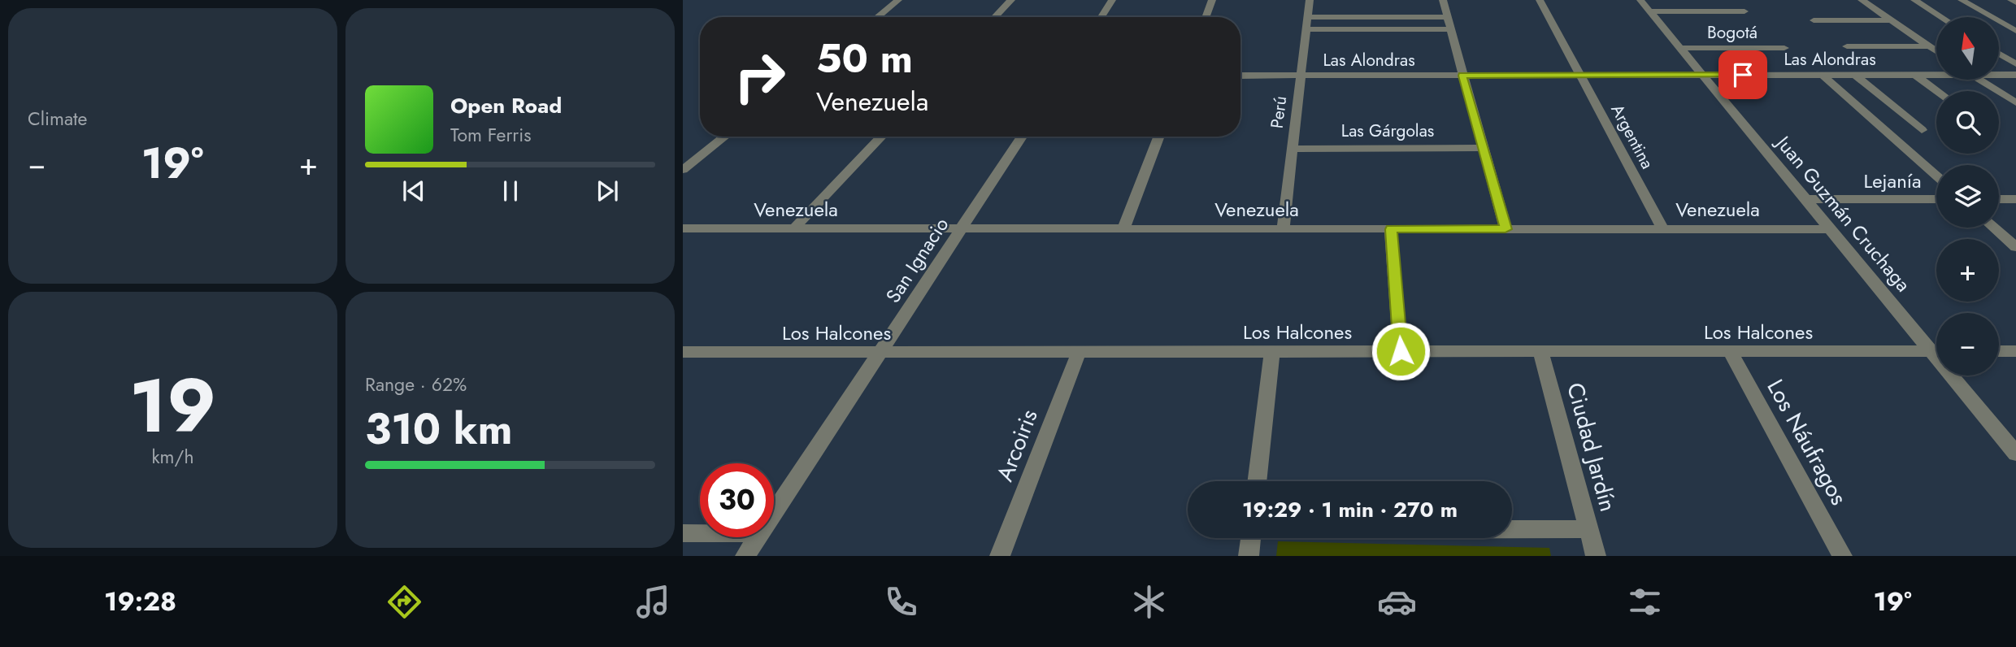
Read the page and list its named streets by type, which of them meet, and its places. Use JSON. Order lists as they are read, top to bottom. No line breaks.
{"streets":{"street":["Bogotá","Las Alondras","Perú","Las Gárgolas","Argentina","Lejanía","Venezuela","Juan Guzmán Cruchaga","San Ignacio","Los Halcones","Los Náufragos","Arcoiris","Ciudad Jardín"]},"crossings":[["Bogotá","Juan Guzmán Cruchaga"],["Las Alondras","Perú"],["Las Alondras","Argentina"],["Las Alondras","Juan Guzmán Cruchaga"],["Perú","Las Gárgolas"],["Perú","Venezuela"],["Argentina","Venezuela"],["Lejanía","Juan Guzmán Cruchaga"],["Venezuela","Juan Guzmán Cruchaga"],["Venezuela","San Ignacio"],["San Ignacio","Los Halcones"],["Los Halcones","Los Náufragos"],["Los Halcones","Arcoiris"],["Los Halcones","Ciudad Jardín"]],"north":"top","page":{"tile":["Climate",["19","km/h"],["Range · 62%","310 km"]],"map_buttons":["+","−"],"turn":["50 m","Venezuela"],"song":["Open Road","Tom Ferris"],"heat":["−","19°","+"],"limit":"30","trip":"19:29 · 1 min · 270 m","tabs":["19:28","19°"]}}
